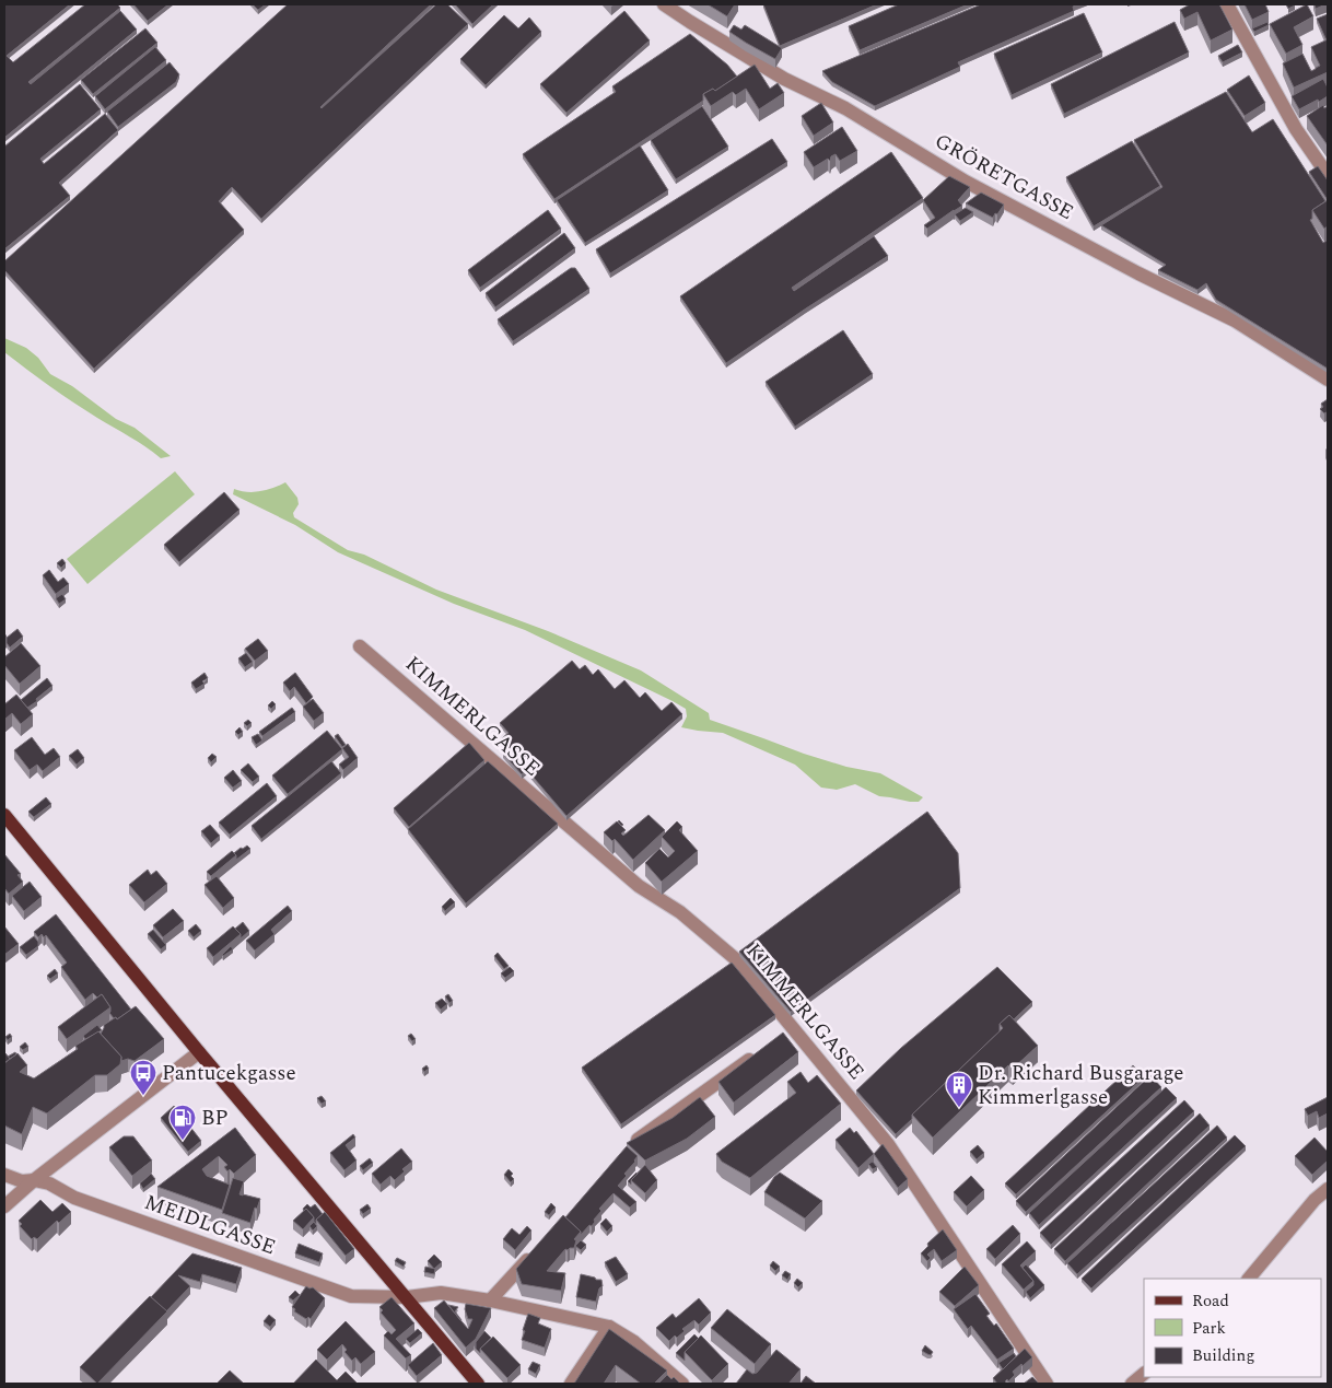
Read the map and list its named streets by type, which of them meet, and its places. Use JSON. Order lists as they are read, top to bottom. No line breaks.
{"streets":{"street":["GRÖRETGASSE","KIMMERLGASSE","MEIDLGASSE"]},"places":{"bus stop":["Pantucekgasse"],"building":["Dr. Richard Busgarage Kimmerlgasse"],"fuel station":["BP"]},"legend":["Road","Park","Building"]}
